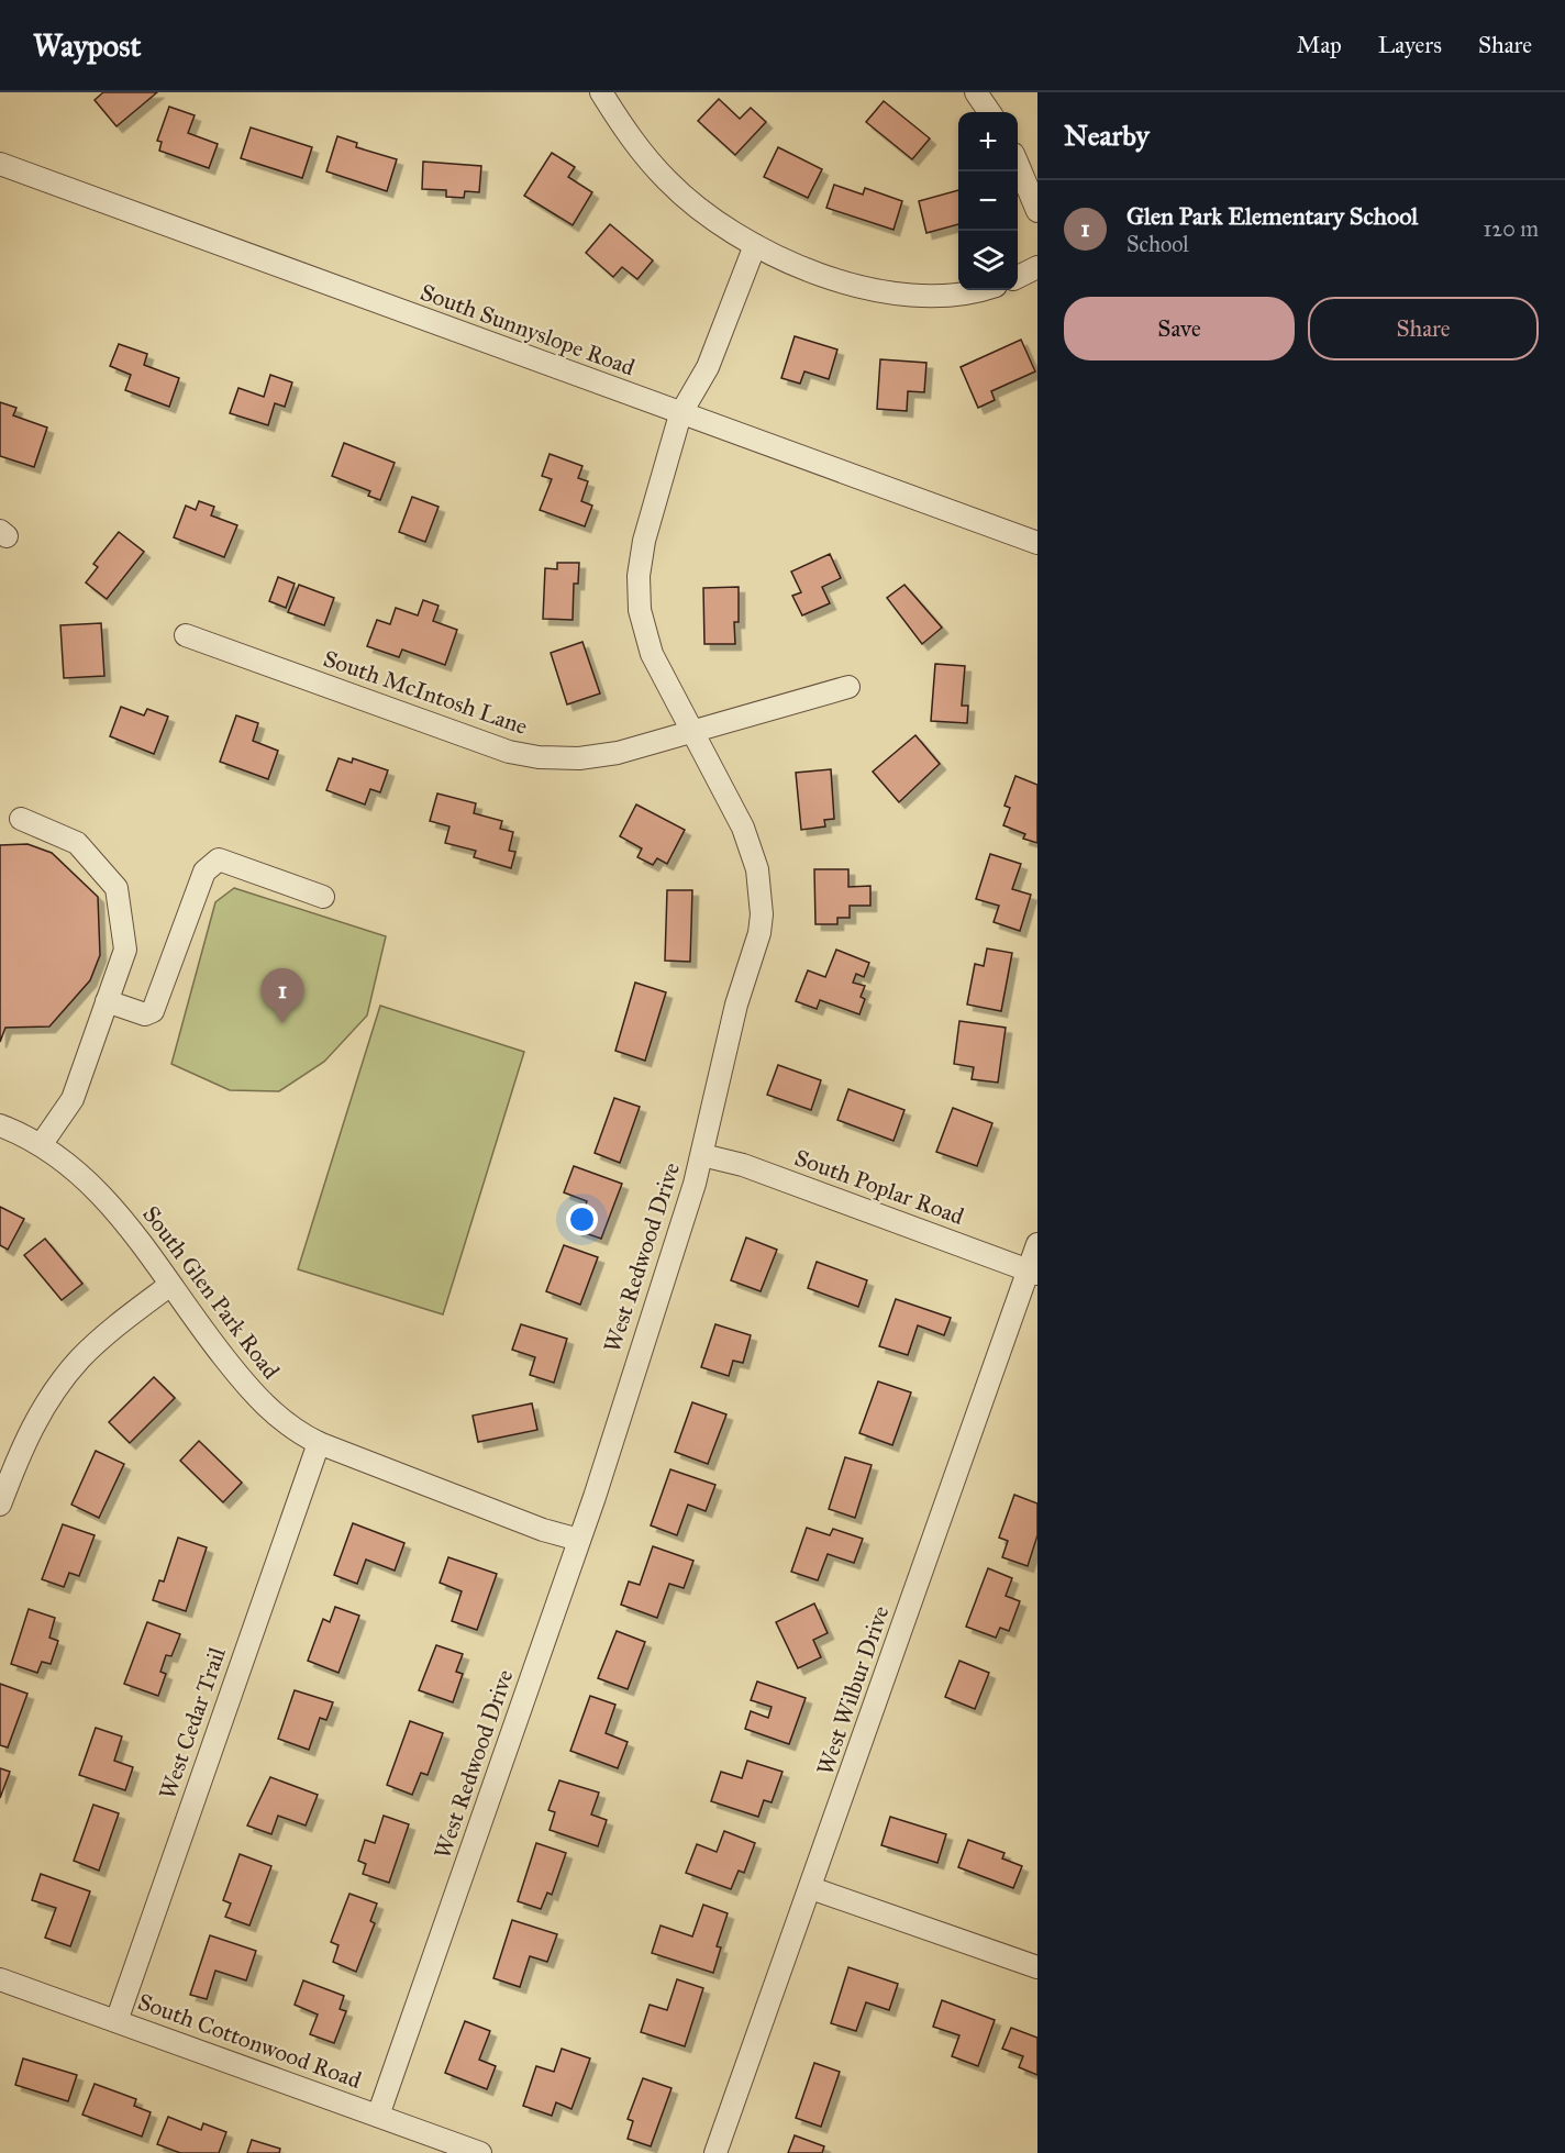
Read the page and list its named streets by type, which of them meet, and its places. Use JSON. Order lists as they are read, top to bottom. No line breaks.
{"streets":{"street":["South Sunnyslope Road","South McIntosh Lane","South Poplar Road","West Redwood Drive","South Glen Park Road","West Wilbur Drive","West Cedar Trail","South Cottonwood Road"]},"crossings":[["South Sunnyslope Road","West Redwood Drive"],["South McIntosh Lane","West Redwood Drive"],["South Poplar Road","West Redwood Drive"],["South Poplar Road","West Wilbur Drive"],["West Redwood Drive","South Glen Park Road"],["West Redwood Drive","South Cottonwood Road"],["South Glen Park Road","West Cedar Trail"],["West Cedar Trail","South Cottonwood Road"]],"page":{"header":"Waypost","nav":["Map","Layers","Share"],"heading":"Nearby","map_buttons":["+","−"],"list":[{"mark":"1","name":"Glen Park Elementary School","note":"School","value":"120 m"}],"buttons":["Save","Share"],"pins":"1"}}
